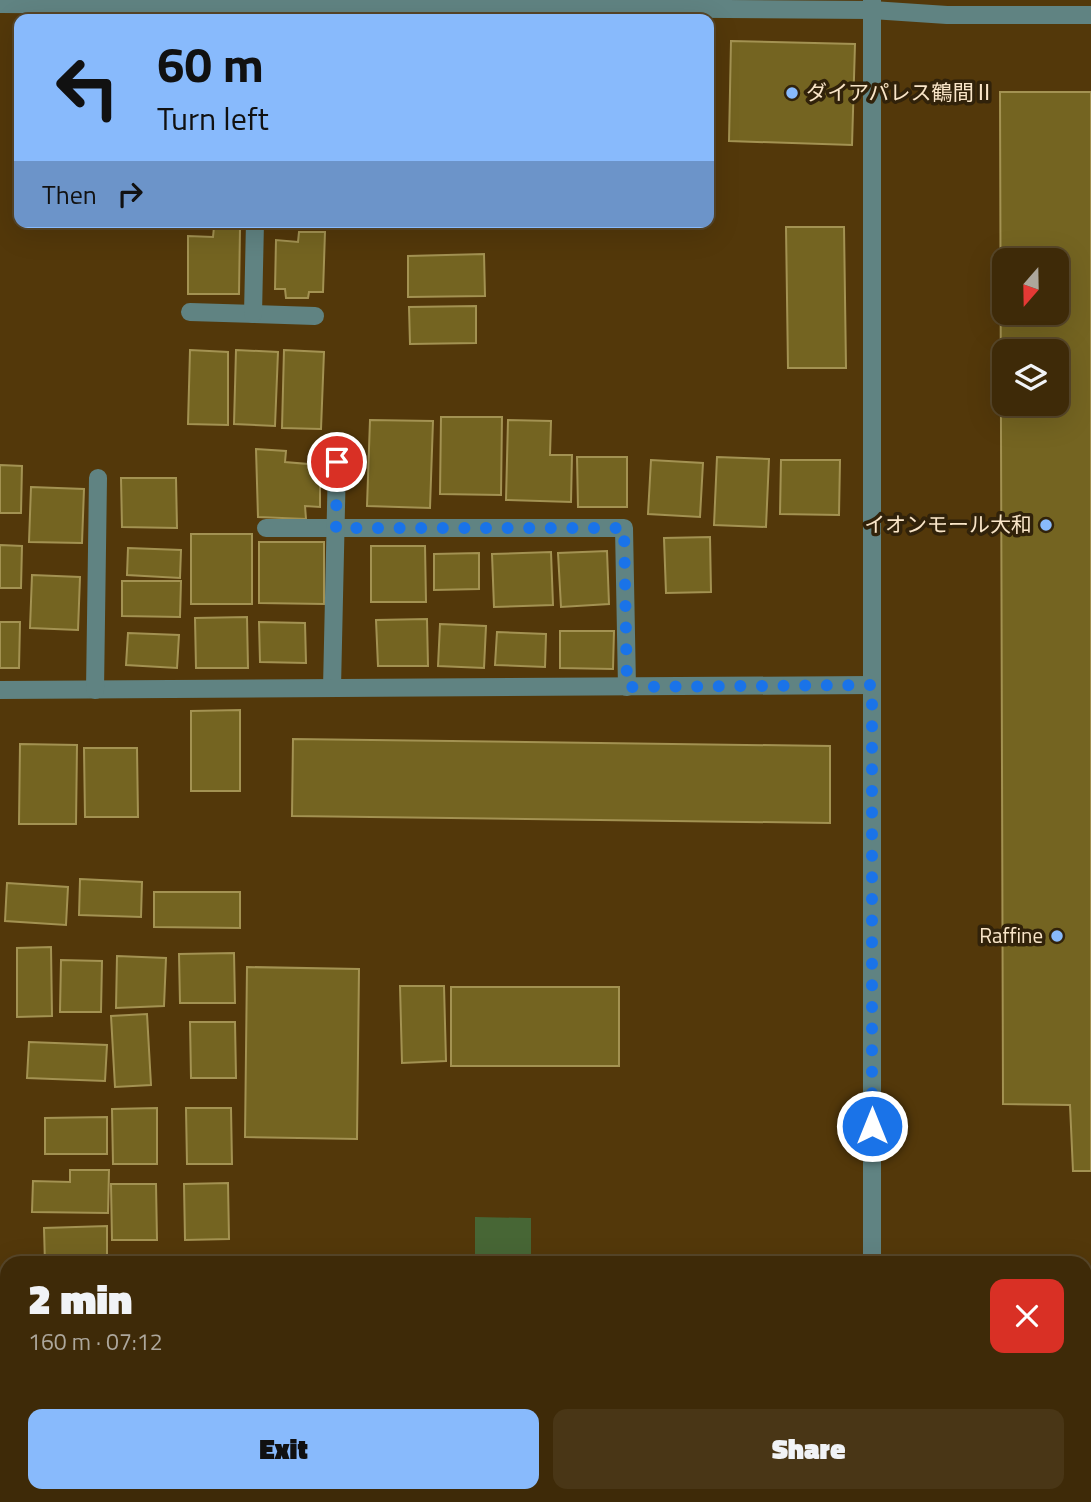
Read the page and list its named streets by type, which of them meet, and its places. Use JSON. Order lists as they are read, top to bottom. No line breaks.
{"places":["ダイアパレス鶴間Ⅱ","イオンモール大和","Raffine"],"north":"bottom","page":{"turn":["60 m","Turn left"],"then":"Then","heading":["2 min","160 m · 07:12"],"buttons":["Exit","Share"]}}
